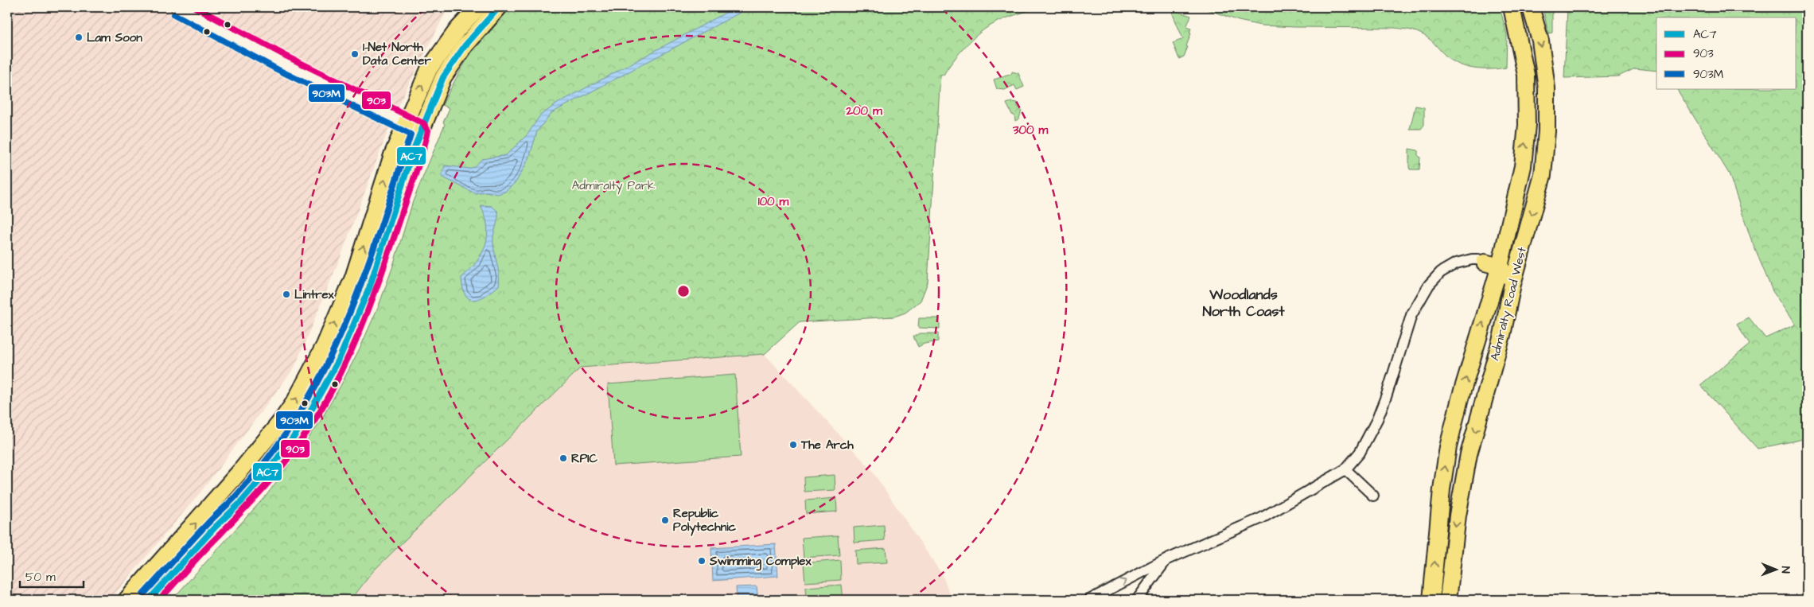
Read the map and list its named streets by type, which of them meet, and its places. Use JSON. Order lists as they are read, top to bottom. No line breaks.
{"streets":{"main road":["Admiralty Road West"]},"districts":["Woodlands North Coast"],"parks":["Admiralty Park"],"places":["Lam Soon","1-Net North Data Center","Lintrex","The Arch","RPIC","Republic Polytechnic","Swimming Complex"],"lines":["transit line AC7","transit line 903","transit line 903M"],"legend":["AC7","903","903M"],"scale_bar":"50 m","north":"right","rings":["200 m","300 m","100 m"]}
